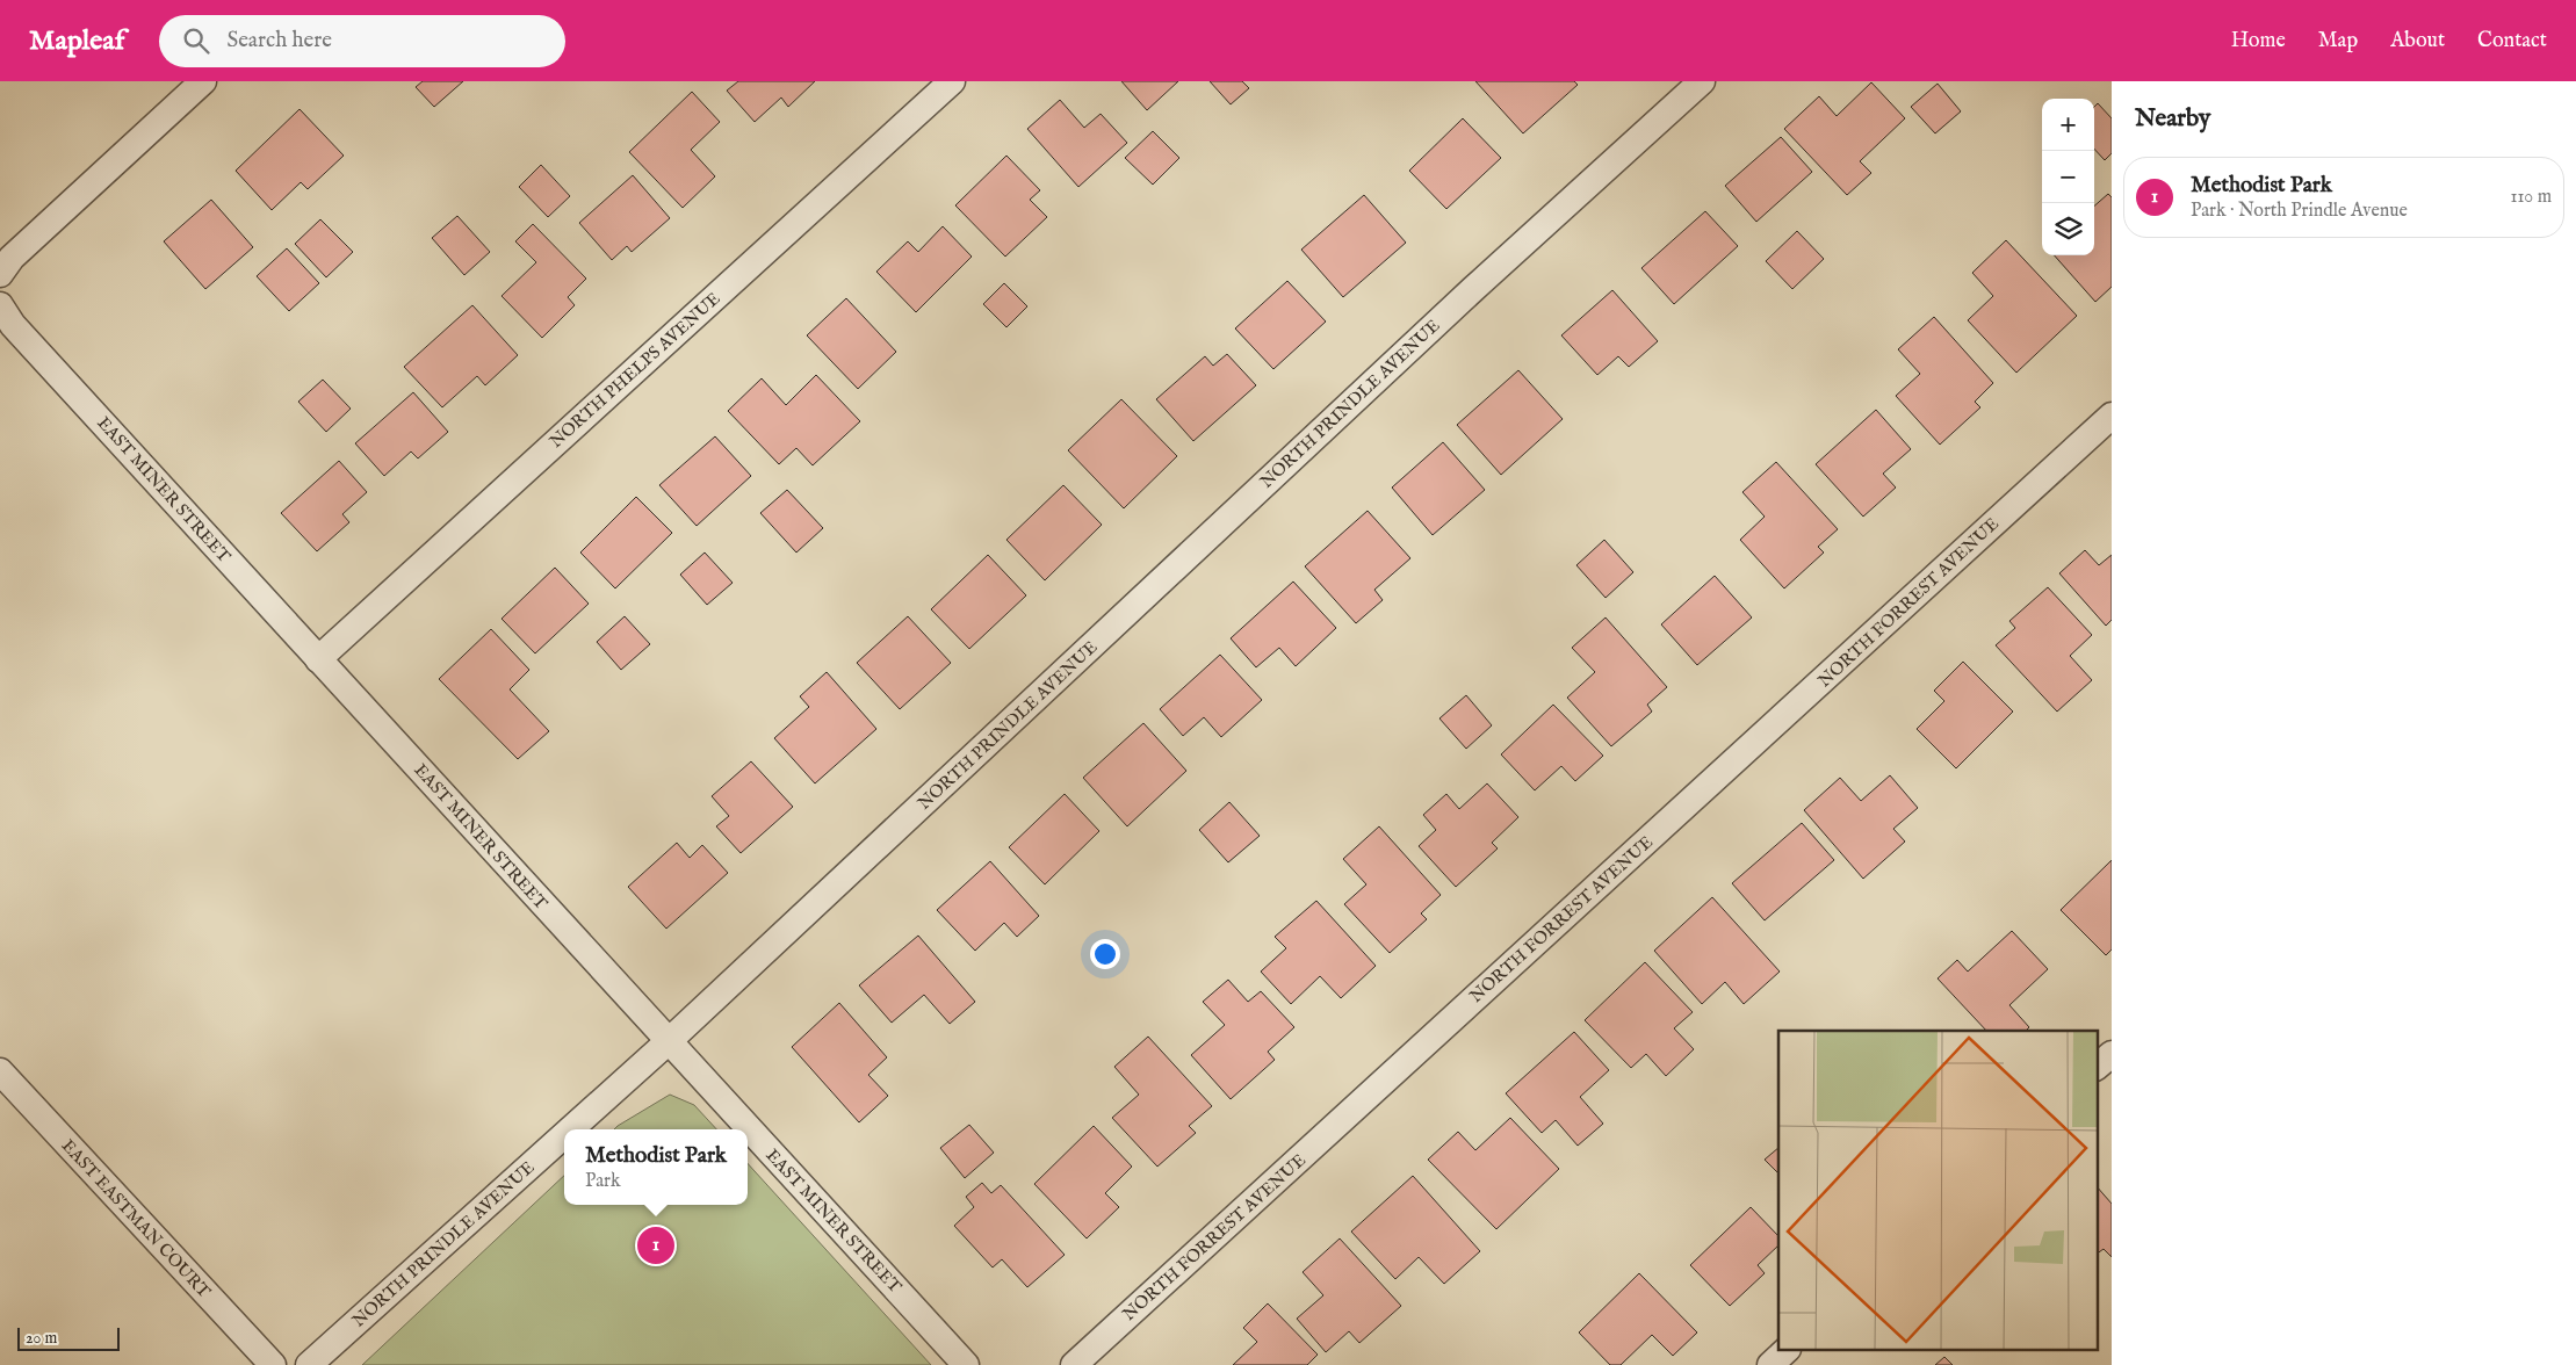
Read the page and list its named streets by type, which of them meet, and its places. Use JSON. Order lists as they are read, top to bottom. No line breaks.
{"streets":{"street":["NORTH PHELPS AVENUE","NORTH PRINDLE AVENUE","EAST MINER STREET","NORTH FORREST AVENUE","EAST EASTMAN COURT"]},"crossings":[["NORTH PHELPS AVENUE","EAST MINER STREET"],["NORTH PRINDLE AVENUE","EAST MINER STREET"]],"scale_bar":"20 m","page":{"header":"Mapleaf","search":"Search here","nav":["Home","Map","About","Contact"],"heading":"Nearby","map_buttons":["+","−"],"list":[{"mark":"1","name":"Methodist Park","note":"Park · North Prindle Avenue","value":"110 m"}],"popup":["Methodist Park","Park"],"pins":"1","scale":"20 m"}}
